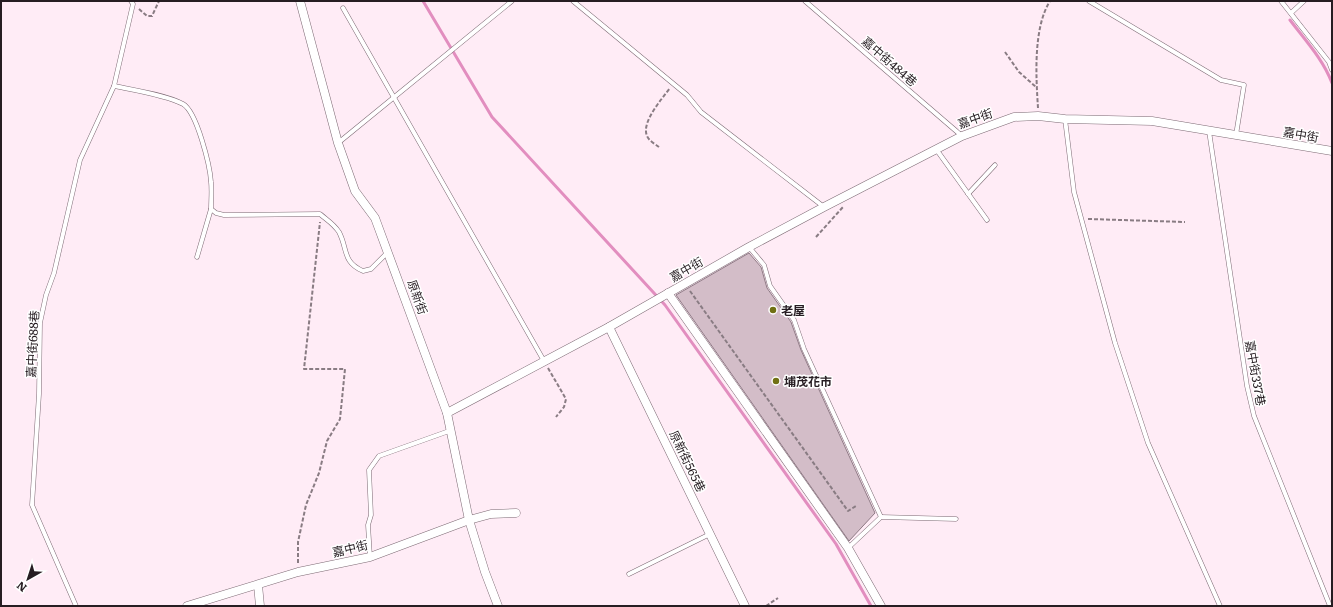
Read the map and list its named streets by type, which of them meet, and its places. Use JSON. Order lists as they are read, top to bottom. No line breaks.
{"streets":{"street":["嘉中街","原新街","原新街565巷"],"lane":["嘉中街484巷","嘉中街688巷","嘉中街337巷"]},"crossings":[["嘉中街484巷","嘉中街"],["嘉中街","原新街"],["嘉中街","嘉中街337巷"],["嘉中街","原新街565巷"]],"places":["老屋","埔茂花市"],"north":"bottom left"}
